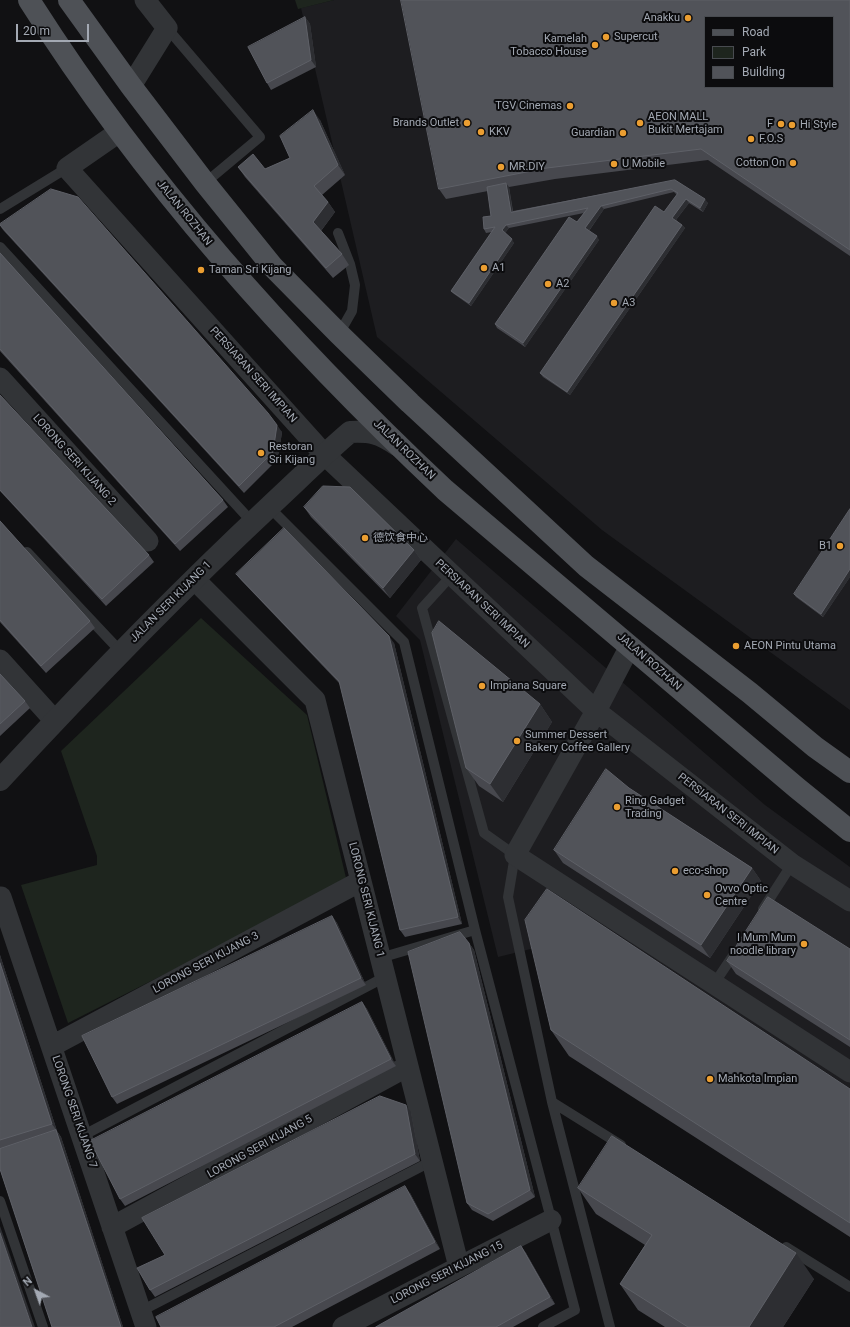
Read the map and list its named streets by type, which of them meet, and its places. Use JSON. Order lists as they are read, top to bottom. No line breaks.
{"streets":{"main road":["JALAN ROZHAN"],"street":["PERSIARAN SERI IMPIAN","LORONG SERI KIJANG 2","JALAN SERI KIJANG 1","LORONG SERI KIJANG 1","LORONG SERI KIJANG 3","LORONG SERI KIJANG 7","LORONG SERI KIJANG 5","LORONG SERI KIJANG 15"]},"crossings":[["PERSIARAN SERI IMPIAN","JALAN SERI KIJANG 1"],["JALAN SERI KIJANG 1","LORONG SERI KIJANG 1"],["LORONG SERI KIJANG 1","LORONG SERI KIJANG 3"],["LORONG SERI KIJANG 1","LORONG SERI KIJANG 5"],["LORONG SERI KIJANG 1","LORONG SERI KIJANG 15"],["LORONG SERI KIJANG 3","LORONG SERI KIJANG 7"],["LORONG SERI KIJANG 7","LORONG SERI KIJANG 5"]],"places":["Anakku","Supercut","Kamelah Tobacco House","TGV Cinemas","Brands Outlet","AEON MALL Bukit Mertajam","F","Hi Style","KKV","Guardian","F.O.S","Cotton On","U Mobile","MR.DIY","A1","Taman Sri Kijang","A2","A3","Restoran Sri Kijang","德饮食中心","B1","AEON Pintu Utama","Impiana Square","Summer Dessert Bakery Coffee Gallery","Ring Gadget Trading","eco-shop","Ovvo Optic Centre","I Mum Mum noodle library","Mahkota Impian"],"legend":["Road","Park","Building"],"scale_bar":"20 m","north":"top left"}
